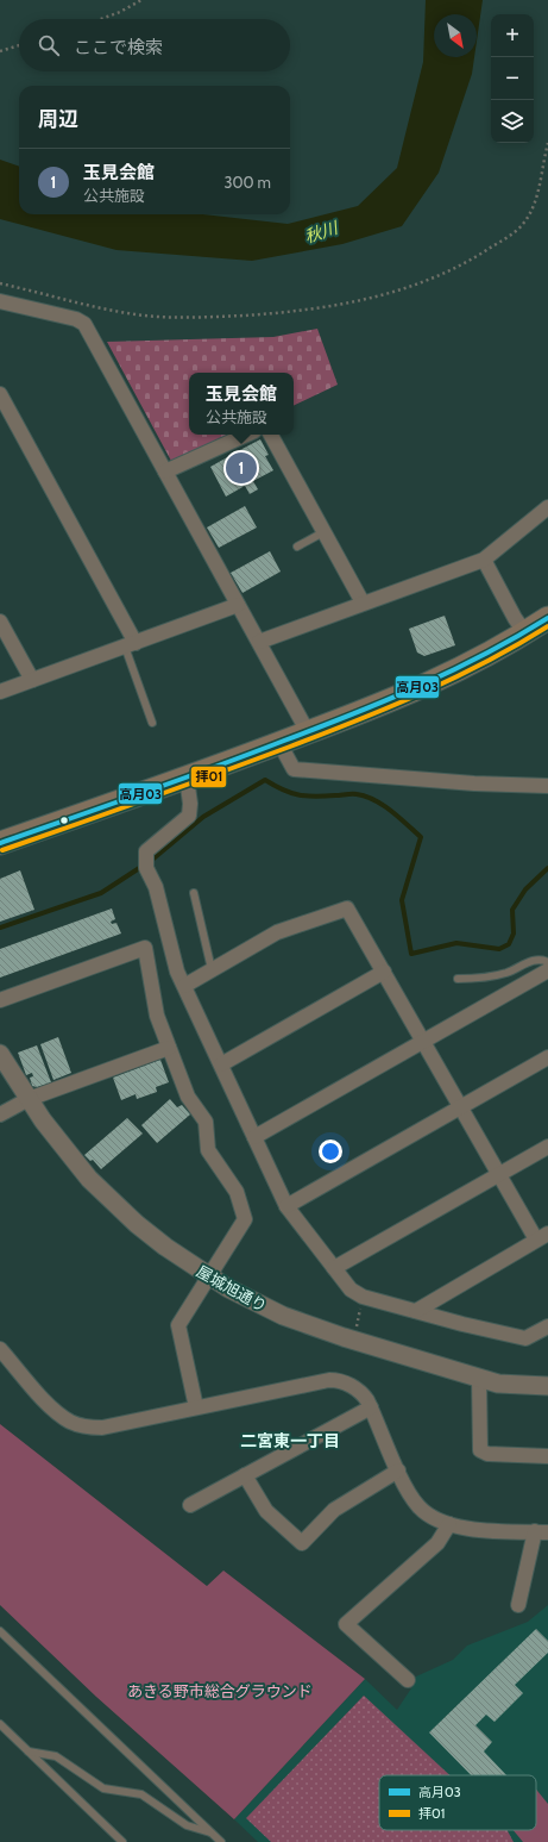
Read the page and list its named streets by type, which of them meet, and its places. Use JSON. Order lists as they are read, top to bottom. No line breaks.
{"streets":{"street":["屋城旭通り"]},"districts":["二宮東一丁目"],"water":["秋川"],"parks":["あきる野市総合グラウンド"],"lines":["transit line 高月03","transit line 拝01"],"legend":["高月03","拝01"],"north":"bottom right","page":{"map_buttons":["+","−"],"search":"ここで検索","heading":"周辺","list":[{"mark":"1","name":"玉見会館","note":"公共施設","value":"300 m"}],"popup":["玉見会館","公共施設"],"pins":"1"}}
